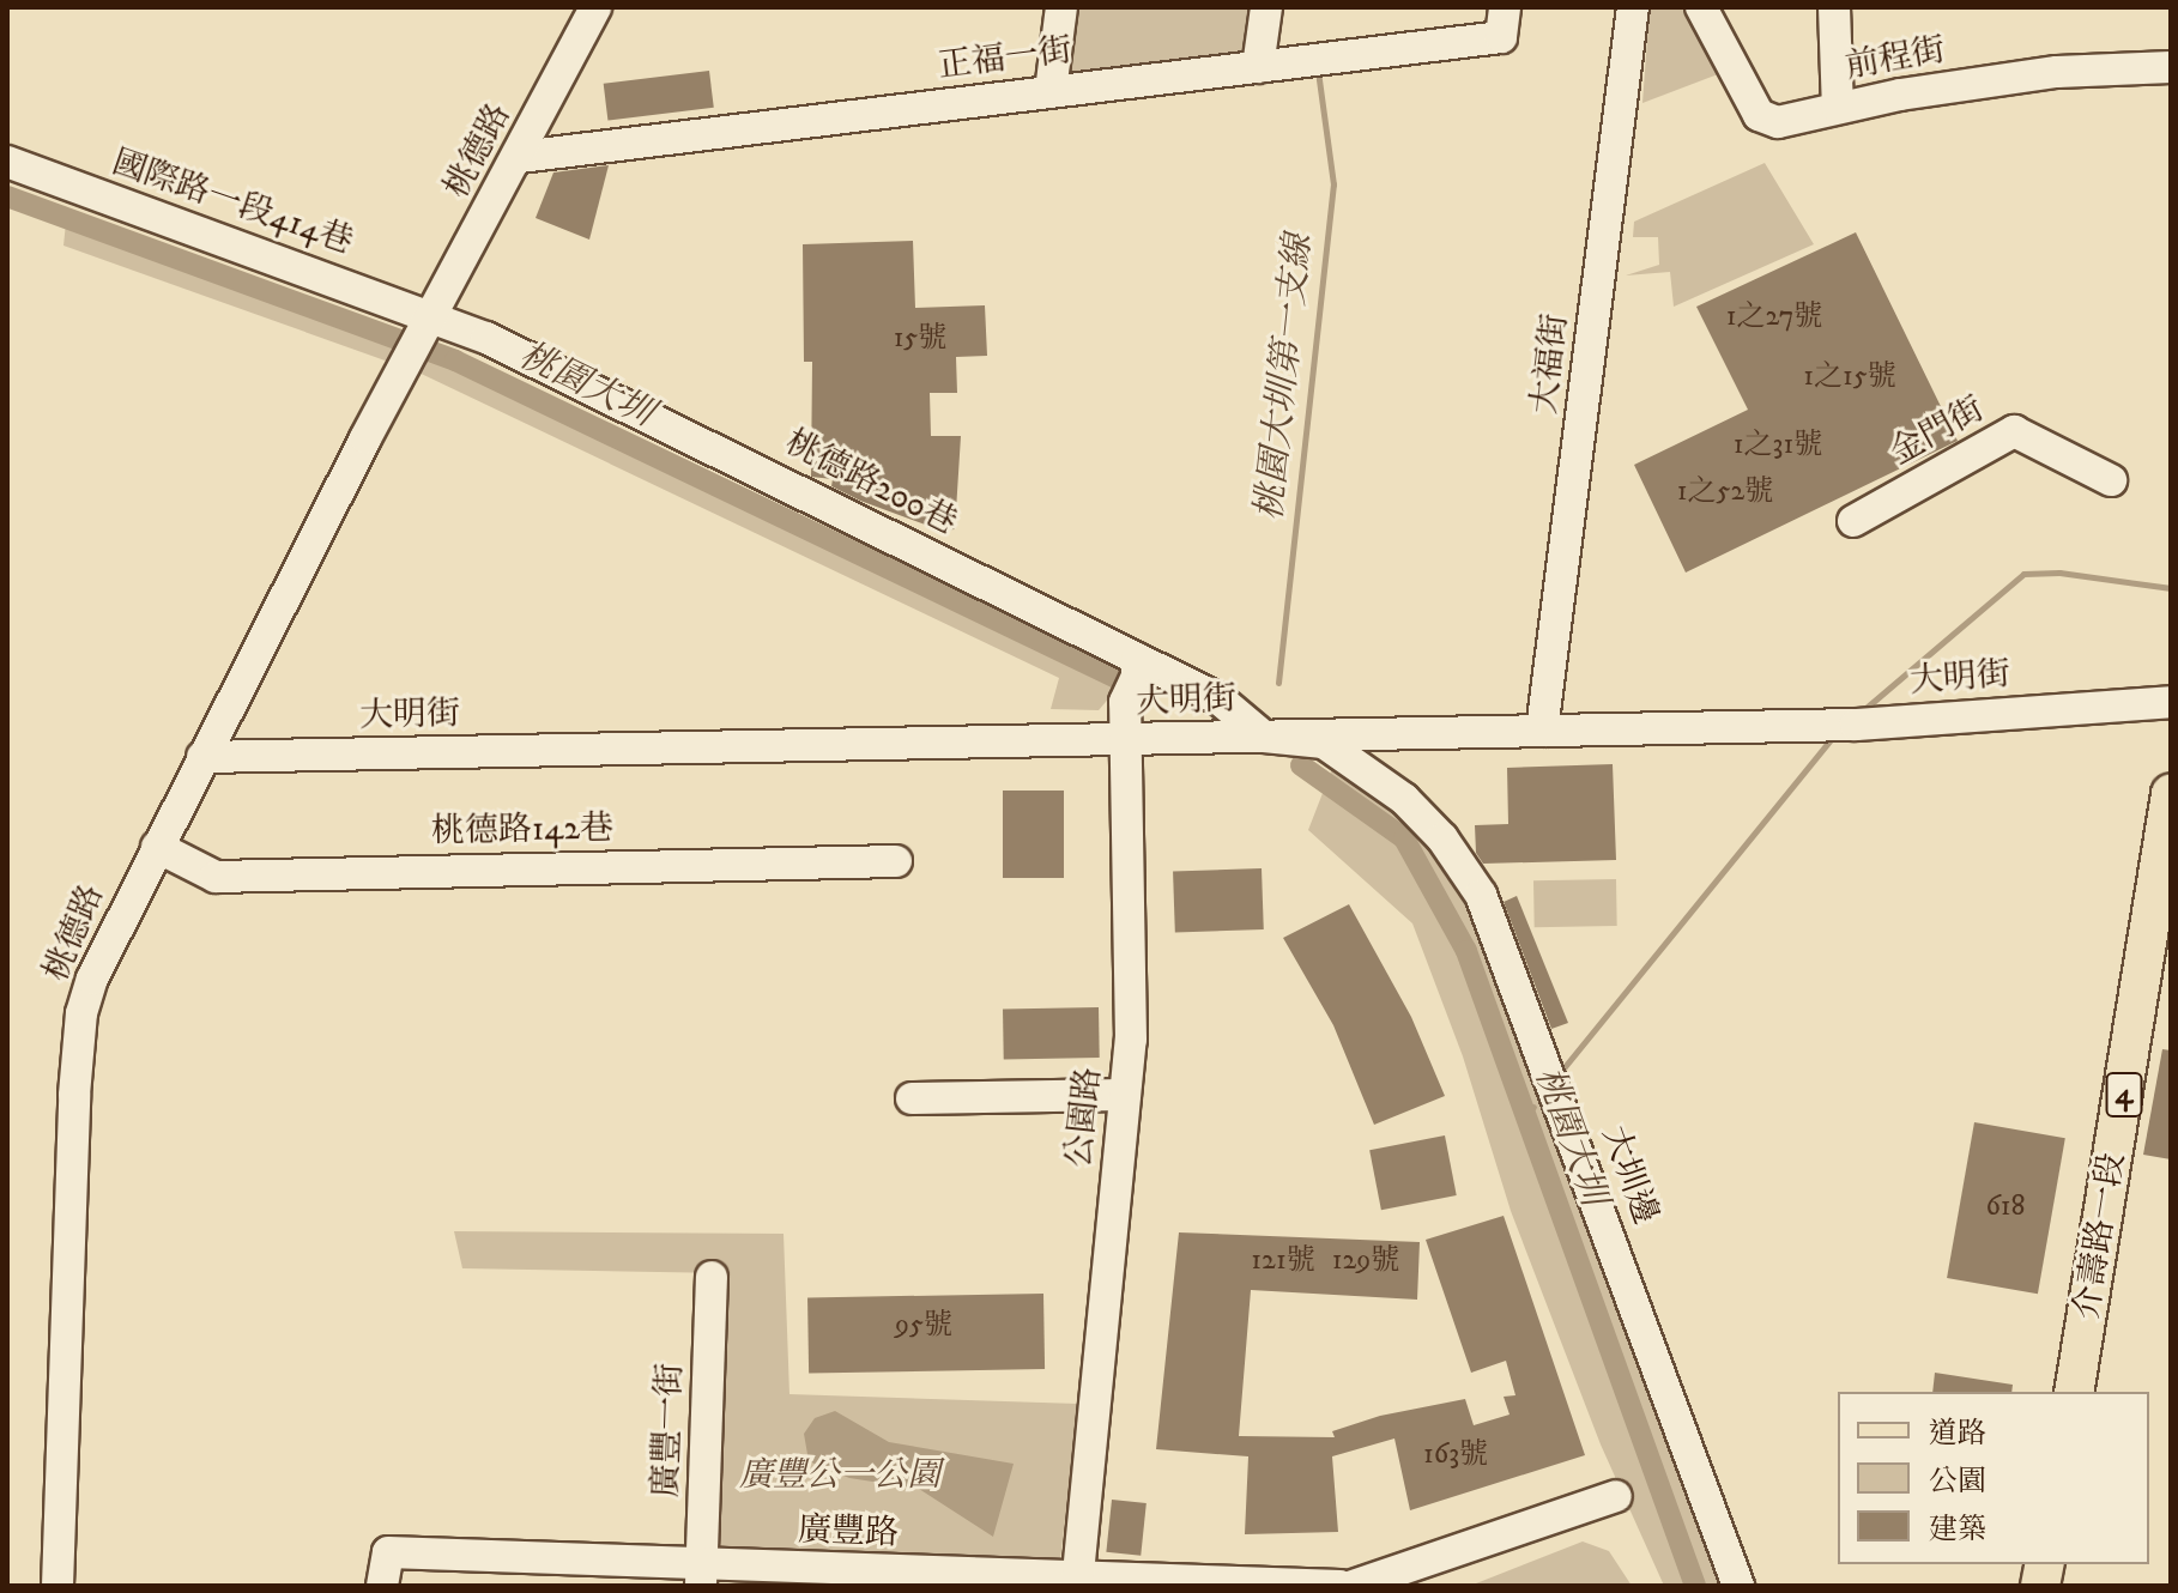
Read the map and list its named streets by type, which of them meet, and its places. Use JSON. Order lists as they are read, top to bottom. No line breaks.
{"streets":{"main road":["4","介壽路一段"],"street":["正福一街","前程街","桃德路","國際路一段414巷","大福街","金門街","桃德路200巷","大明街","桃德路142巷","公園路","大圳邊","廣豐一街","廣豐路"]},"crossings":[["正福一街","桃德路"],["桃德路","國際路一段414巷"],["桃德路","桃德路200巷"],["桃德路","大明街"],["桃德路","桃德路142巷"],["國際路一段414巷","桃德路200巷"],["大福街","大明街"],["桃德路200巷","大明街"],["桃德路200巷","公園路"],["桃德路200巷","大圳邊"],["大明街","公園路"],["大明街","大圳邊"],["公園路","廣豐路"],["廣豐一街","廣豐路"]],"water":["桃園大圳第一支線","桃園大圳"],"parks":["廣豐公一公園"],"house_numbers":["1之27號","15號","1之15號","1之31號","1之52號","618","121號","129號","95號","163號"],"legend":["道路","公園","建築"]}
